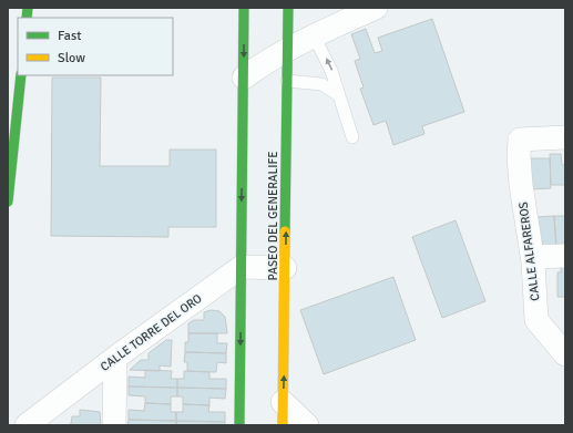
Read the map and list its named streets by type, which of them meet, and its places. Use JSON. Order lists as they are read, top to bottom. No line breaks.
{"streets":{"street":["PASEO DEL GENERALIFE","CALLE ALFAREROS","CALLE TORRE DEL ORO"]},"legend":["Fast","Slow"]}
